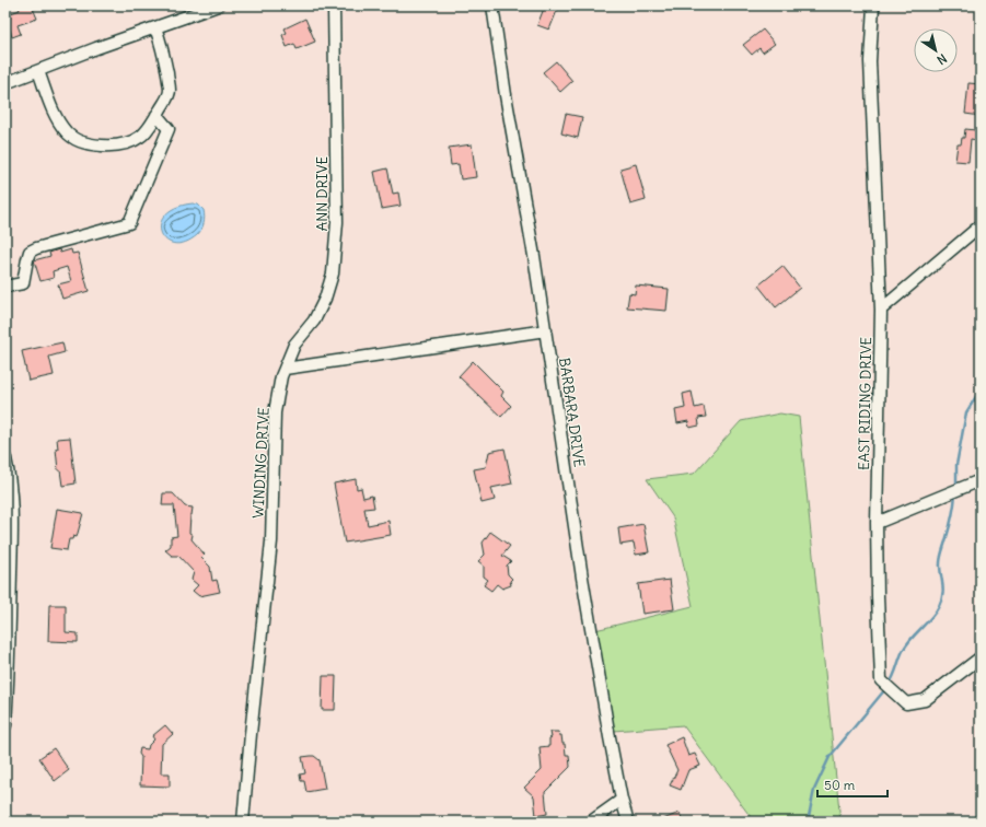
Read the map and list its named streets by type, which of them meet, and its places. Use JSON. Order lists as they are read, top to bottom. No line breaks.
{"streets":{"street":["ANN DRIVE","EAST RIDING DRIVE","BARBARA DRIVE","WINDING DRIVE"]},"crossings":[["ANN DRIVE","WINDING DRIVE"]],"scale_bar":"50 m","north":"bottom right"}
